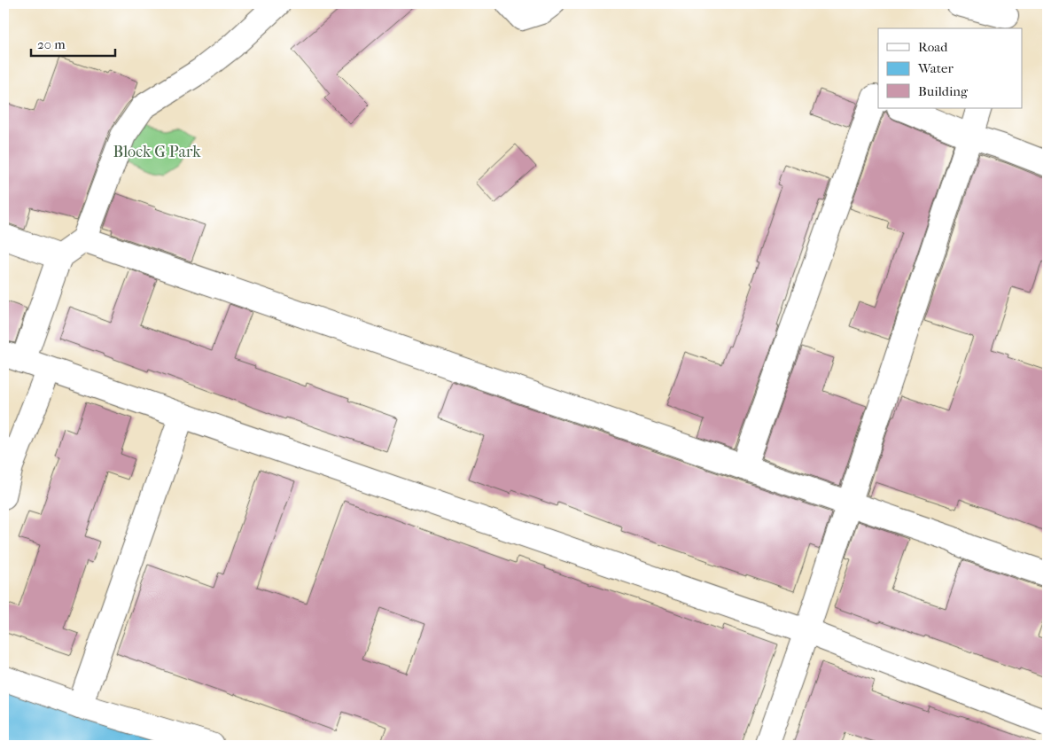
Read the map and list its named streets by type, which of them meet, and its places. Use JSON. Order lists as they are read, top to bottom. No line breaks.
{"parks":["Block G Park"],"legend":["Road","Water","Building"],"scale_bar":"20 m"}
